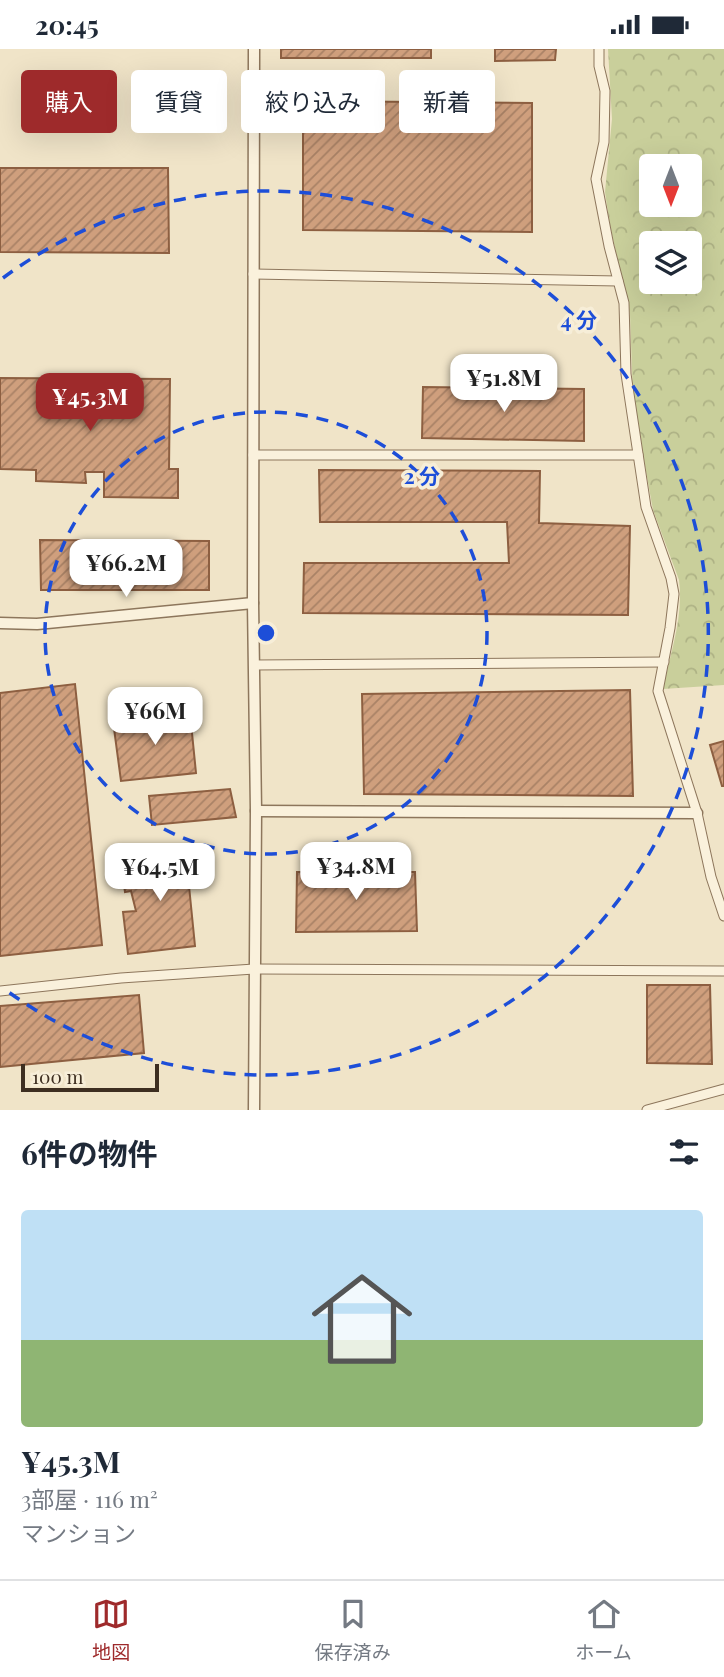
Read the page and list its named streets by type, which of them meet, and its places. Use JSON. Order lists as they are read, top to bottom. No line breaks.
{"scale_bar":"100 m","north":"bottom","page":{"status":"20:45","chip":["購入","賃貸","絞り込み","新着"],"price":["¥51.8M","¥45.3M","¥66.2M","¥66M","¥34.8M","¥64.5M"],"scale":"100 m","heading":"6件の物件","list":[{"name":"¥45.3M","note":"3部屋 · 116 m² · マンション"}],"tabs":["地図","保存済み","ホーム"]},"rings":["4 分","2 分"]}
